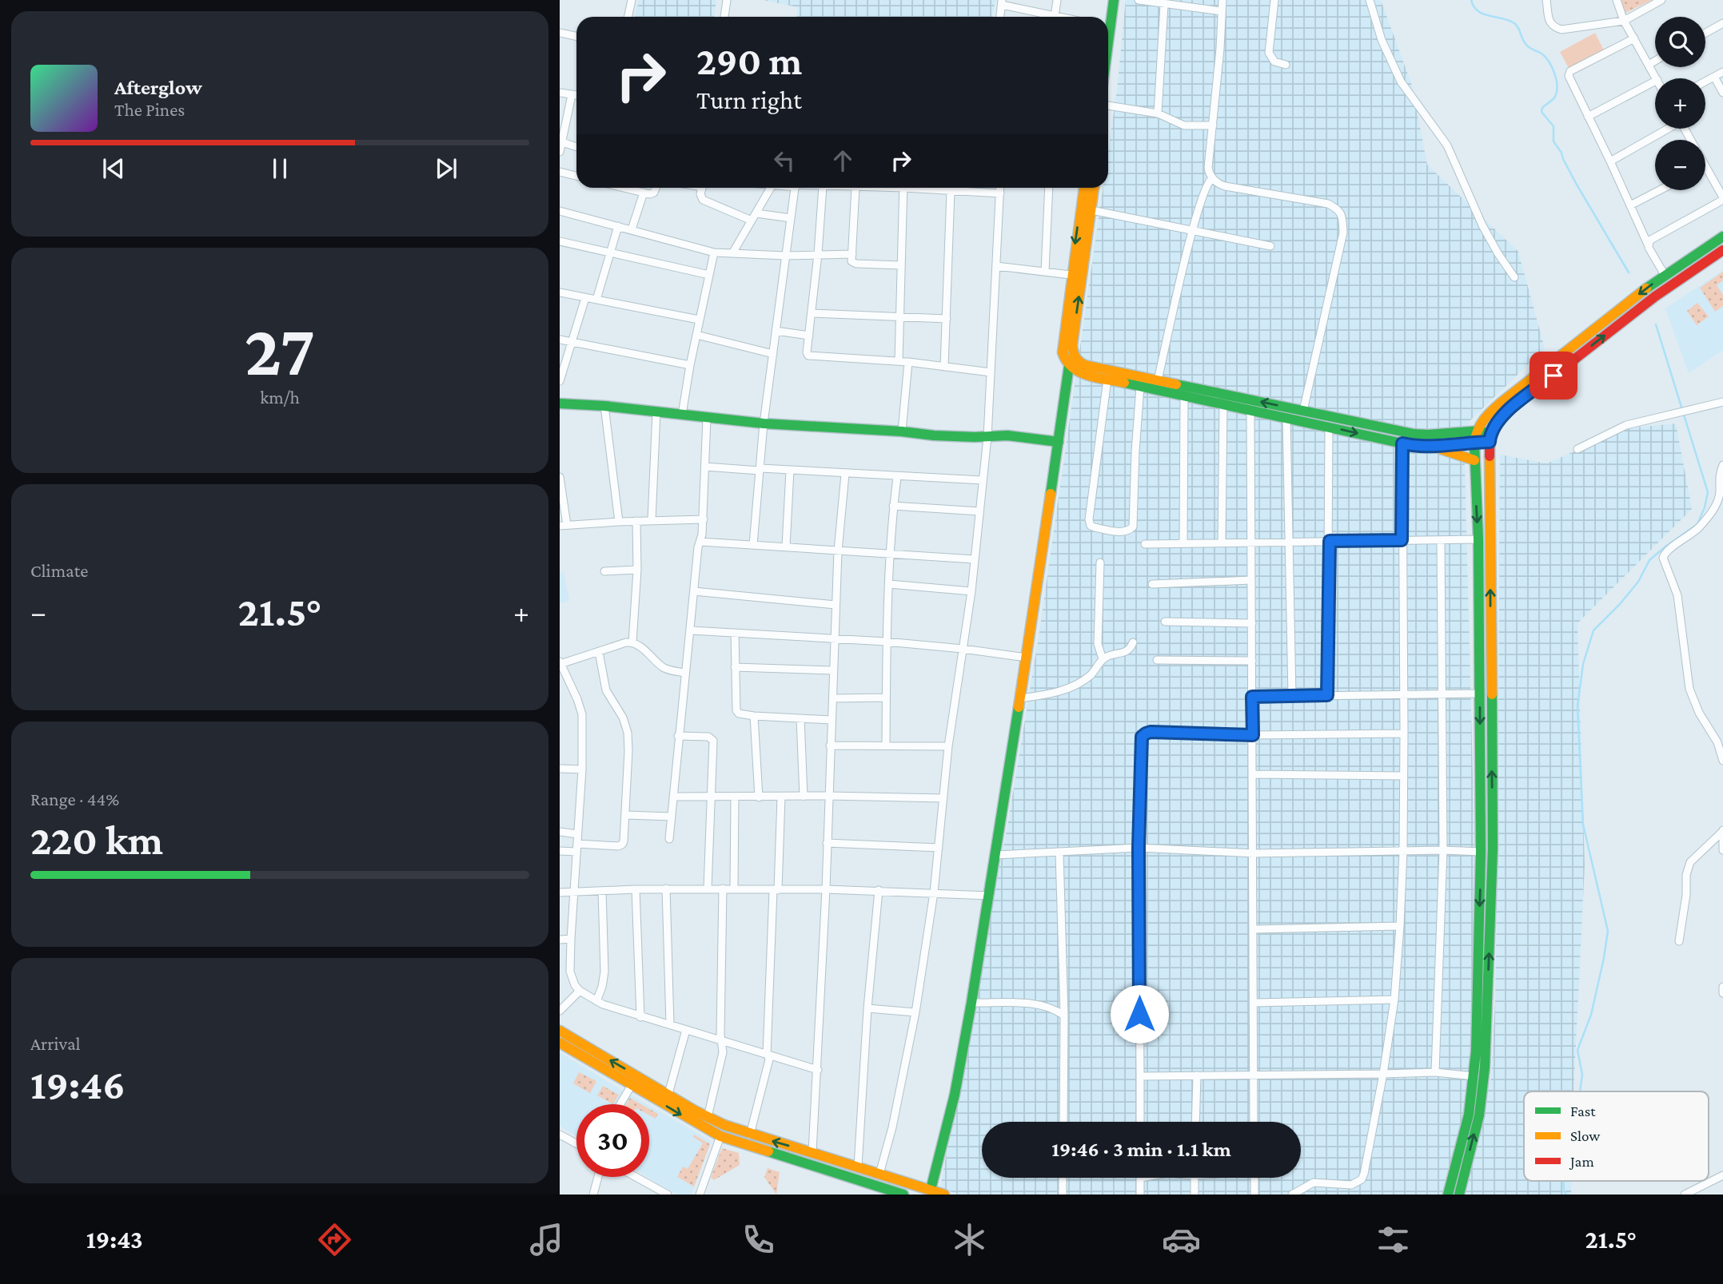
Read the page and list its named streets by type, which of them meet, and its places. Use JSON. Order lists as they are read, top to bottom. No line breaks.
{"legend":["Fast","Slow","Jam"],"page":{"map_buttons":["+","−"],"turn":["290 m","Turn right"],"song":["Afterglow","The Pines"],"tile":[["27","km/h"],"Climate",["Range · 44%","220 km"],["Arrival","19:46"]],"heat":["−","21.5°","+"],"limit":"30","trip":"19:46 · 3 min · 1.1 km","tabs":["19:43","21.5°"]}}
